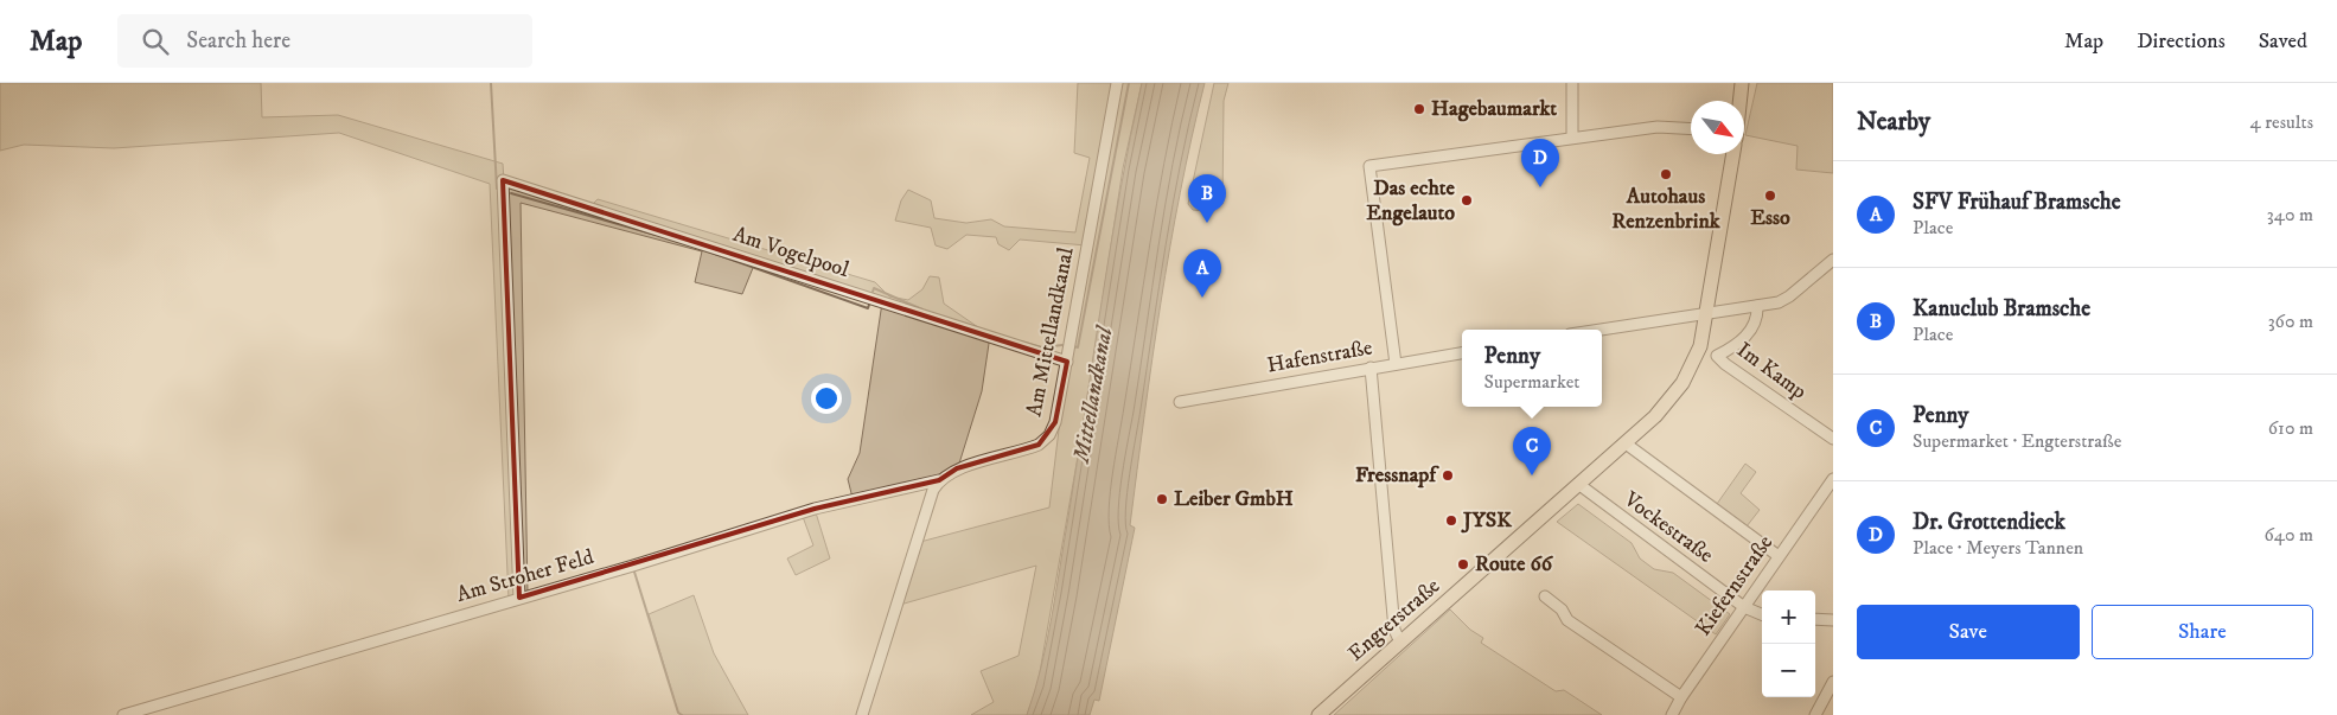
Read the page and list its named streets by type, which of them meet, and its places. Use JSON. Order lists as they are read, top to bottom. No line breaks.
{"streets":{"main road":["Engterstraße"],"street":["Am Vogelpool","Am Mittellandkanal","Hafenstraße","Im Kamp","Vockestraße","Am Stroher Feld","Kiefernstraße"]},"crossings":[["Am Vogelpool","Am Mittellandkanal"],["Am Vogelpool","Am Stroher Feld"],["Am Mittellandkanal","Am Stroher Feld"],["Vockestraße","Kiefernstraße"],["Vockestraße","Engterstraße"]],"water":["Mittellandkanal"],"places":["Hagebaumarkt","Autohaus Renzenbrink","Esso","Das echte Engelauto","Fressnapf","Leiber GmbH","JYSK","Route 66"],"north":"bottom right","page":{"header":"Map","search":"Search here","nav":["Map","Directions","Saved"],"heading":["Nearby","4 results"],"pins":["D","B","A","C"],"list":[{"mark":"A","name":"SFV Frühauf Bramsche","note":"Place","value":"340 m"},{"mark":"B","name":"Kanuclub Bramsche","note":"Place","value":"360 m"},{"mark":"C","name":"Penny","note":"Supermarket · Engterstraße","value":"610 m"},{"mark":"D","name":"Dr. Grottendieck","note":"Place · Meyers Tannen","value":"640 m"}],"popup":["Penny","Supermarket"],"buttons":["Save","Share"],"map_buttons":["+","−"]}}
